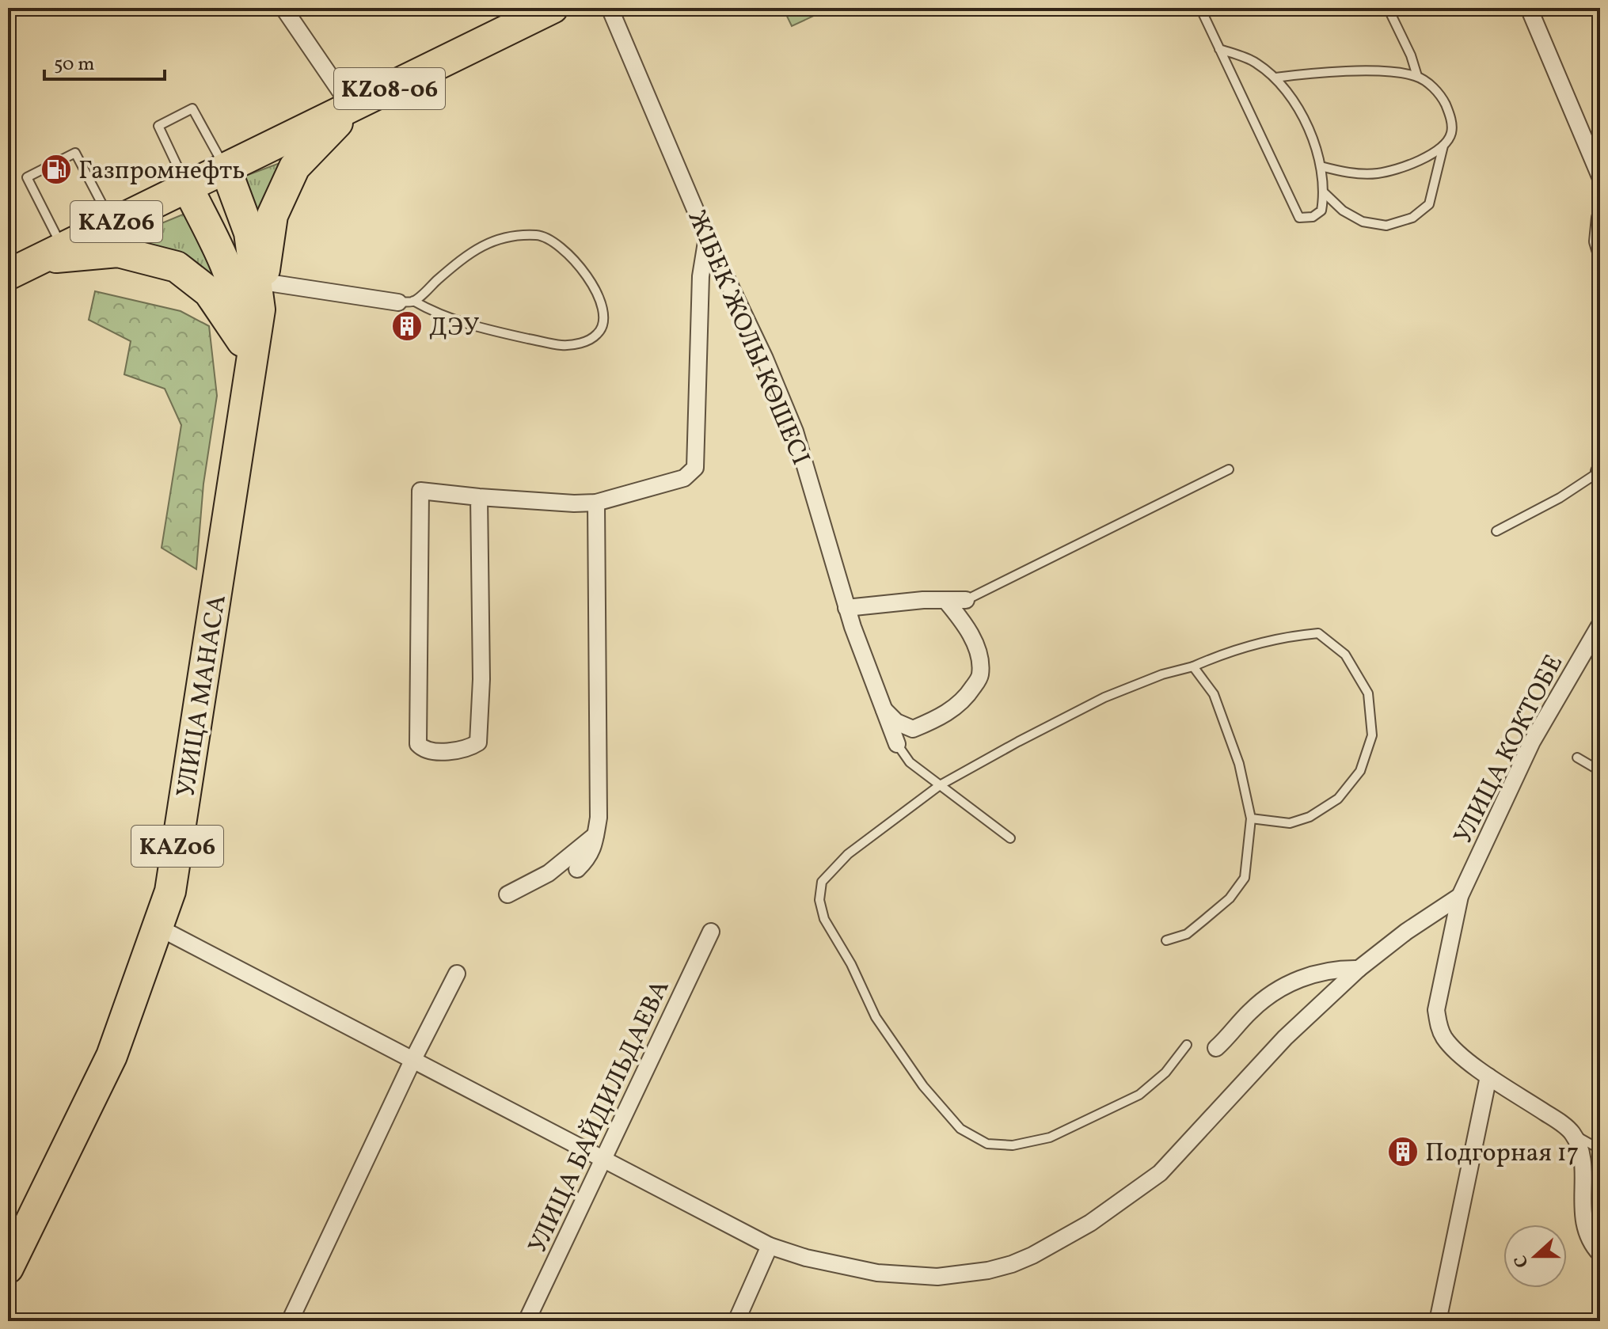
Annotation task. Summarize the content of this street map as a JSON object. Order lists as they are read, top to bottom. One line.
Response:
{"streets":{"highway":["KZ08-06","KAZ06","УЛИЦА МАНАСА"],"street":["ЖІБЕК ЖОЛЫ КӨШЕСІ","УЛИЦА КОКТОБЕ","УЛИЦА БАЙДИЛЬДАЕВА"]},"crossings":[["KZ08-06","KAZ06"],["KAZ06","УЛИЦА МАНАСА"]],"places":{"fuel station":["Газпромнефть"],"building":["ДЭУ","Подгорная 17"]},"scale_bar":"50 m","north":"left"}
